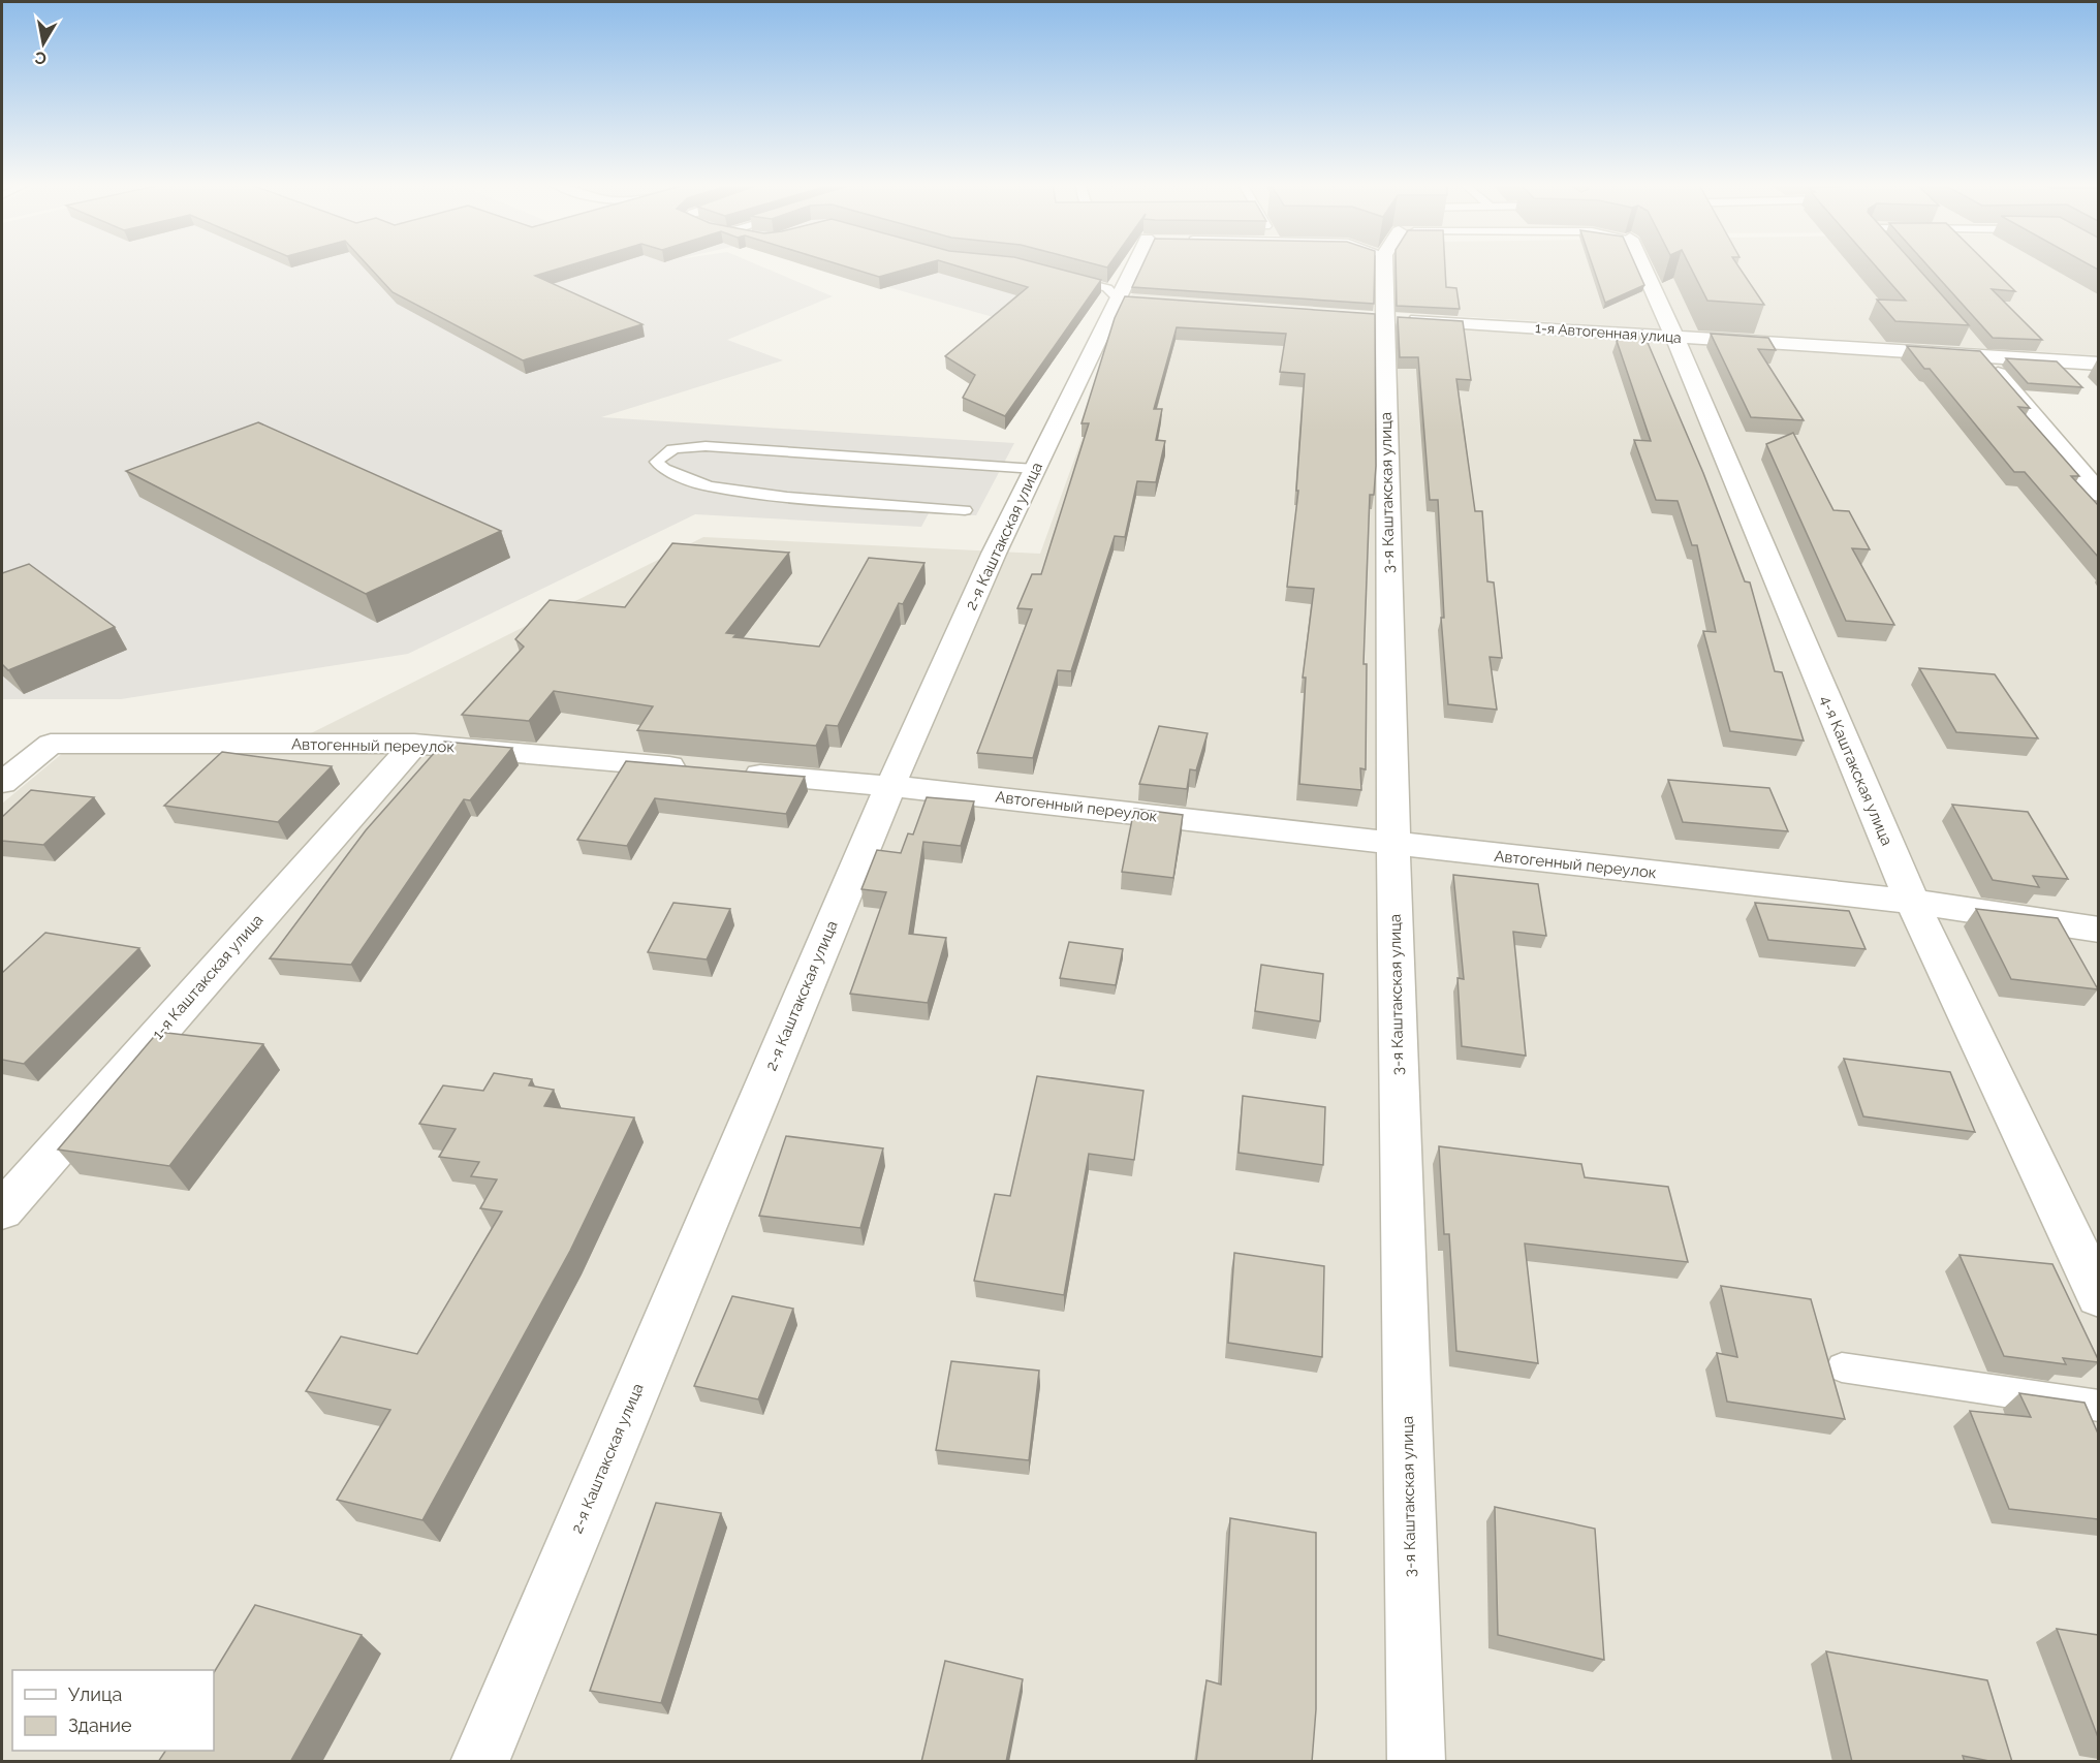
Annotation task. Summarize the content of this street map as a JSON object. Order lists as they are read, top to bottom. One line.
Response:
{"streets":{"street":["1-я Автогенная улица","3-я Каштакская улица","2-я Каштакская улица","Автогенный переулок","4-я Каштакская улица","1-я Каштакская улица"]},"crossings":[["1-я Автогенная улица","3-я Каштакская улица"],["1-я Автогенная улица","4-я Каштакская улица"],["3-я Каштакская улица","Автогенный переулок"],["2-я Каштакская улица","Автогенный переулок"],["Автогенный переулок","4-я Каштакская улица"],["Автогенный переулок","1-я Каштакская улица"]],"legend":["Улица","Здание"],"north":"bottom"}
